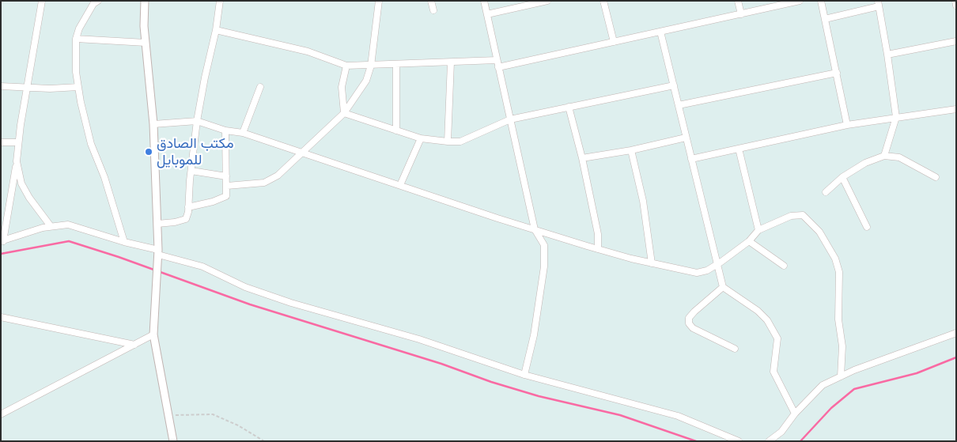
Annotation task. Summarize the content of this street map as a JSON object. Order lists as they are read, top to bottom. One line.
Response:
{"places":["مكتب الصادق للموبايل"]}
